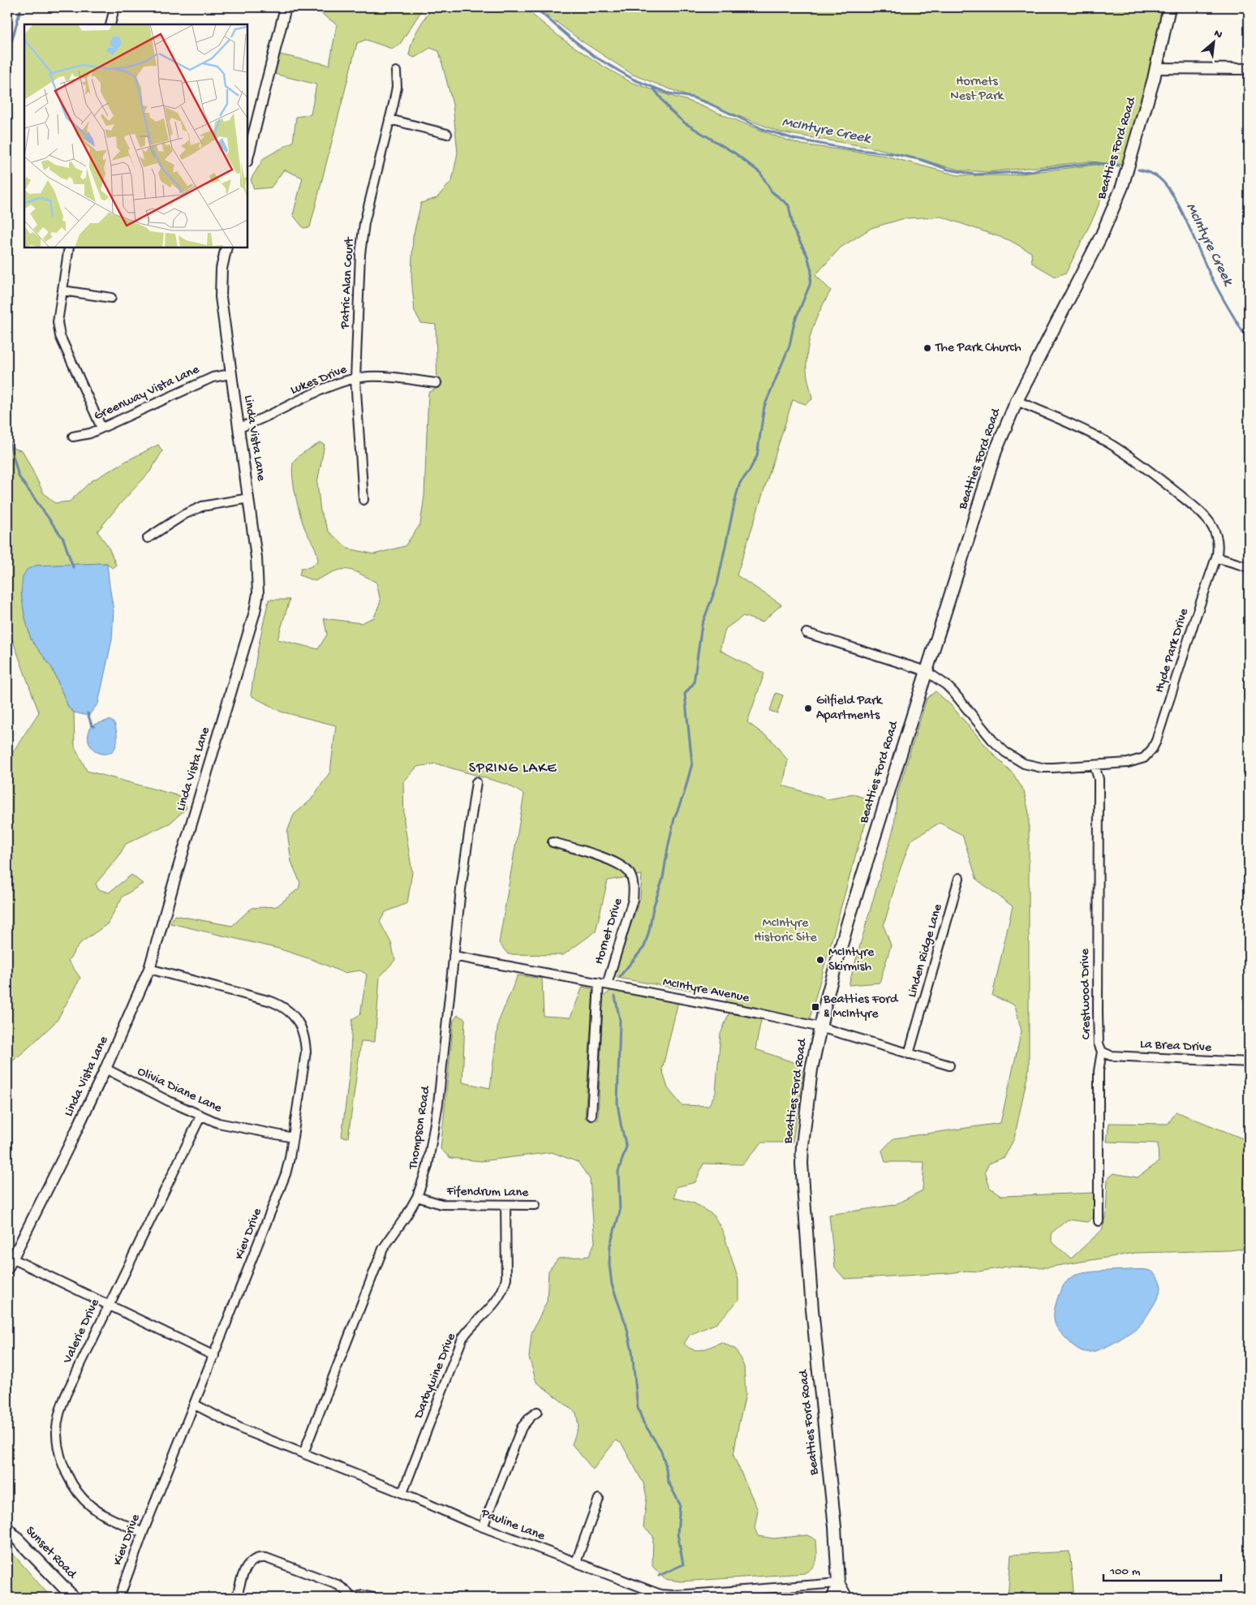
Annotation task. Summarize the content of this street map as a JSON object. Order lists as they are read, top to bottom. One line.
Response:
{"streets":{"main road":["Beatties Ford Road","Sunset Road"],"street":["Patric Alan Court","Lukes Drive","Greenway Vista Lane","Linda Vista Lane","Hyde Park Drive","Hornet Drive","Linden Ridge Lane","McIntyre Avenue","Crestwood Drive","La Brea Drive","Olivia Diane Lane","Thompson Road","Fifendrum Lane","Kiev Drive","Valerie Drive","Darbywine Drive","Pauline Lane"]},"crossings":[["Beatties Ford Road","Hyde Park Drive"],["Beatties Ford Road","McIntyre Avenue"],["Beatties Ford Road","Pauline Lane"],["Patric Alan Court","Lukes Drive"],["Lukes Drive","Linda Vista Lane"],["Greenway Vista Lane","Linda Vista Lane"],["Linda Vista Lane","Olivia Diane Lane"],["Linda Vista Lane","Kiev Drive"],["Hyde Park Drive","Crestwood Drive"],["Hornet Drive","McIntyre Avenue"],["Linden Ridge Lane","McIntyre Avenue"],["McIntyre Avenue","Thompson Road"],["Crestwood Drive","La Brea Drive"],["Olivia Diane Lane","Kiev Drive"],["Olivia Diane Lane","Valerie Drive"],["Thompson Road","Fifendrum Lane"],["Thompson Road","Pauline Lane"],["Fifendrum Lane","Darbywine Drive"],["Kiev Drive","Valerie Drive"],["Kiev Drive","Pauline Lane"],["Darbywine Drive","Pauline Lane"]],"districts":["SPRING LAKE"],"water":["McIntyre Creek"],"parks":["Hornets Nest Park","McIntyre Historic Site"],"places":{"other":["The Park Church","Gilfield Park Apartments","McIntyre Skirmish"],"transit":["Beatties Ford & McIntyre"]},"scale_bar":"100 m","north":"top right"}
